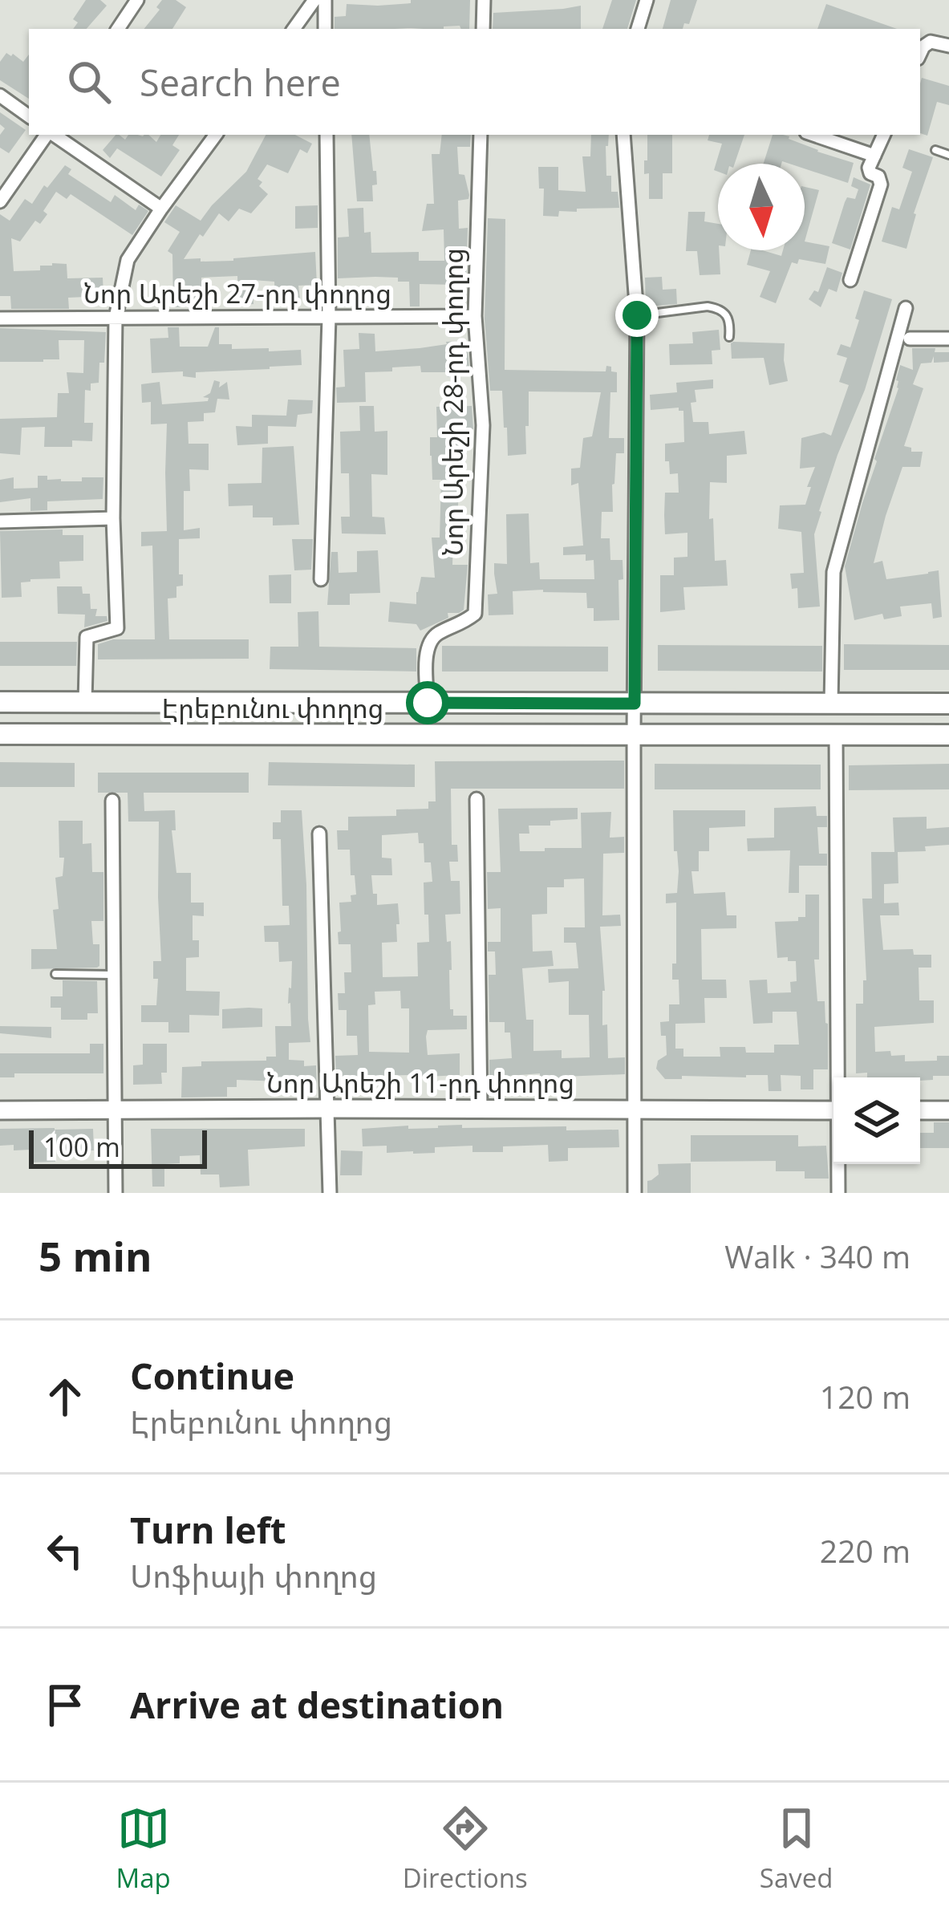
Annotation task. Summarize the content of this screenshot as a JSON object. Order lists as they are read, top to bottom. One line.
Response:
{"streets":{"main road":["Էրեբունու փողոց"],"street":["Նոր Արեշի 27-րդ փողոց","Նոր Արեշի 28-րդ փողոց","Նոր Արեշի 11-րդ փողոց"]},"crossings":[["Նոր Արեշի 27-րդ փողոց","Նոր Արեշի 28-րդ փողոց"],["Նոր Արեշի 28-րդ փողոց","Էրեբունու փողոց"]],"scale_bar":"100 m","north":"bottom","page":{"search":"Search here","scale":"100 m","heading":["5 min","Walk · 340 m"],"list":[["Continue","Էրեբունու փողոց","120 m"],["Turn left","Սոֆիայի փողոց","220 m"],"Arrive at destination"],"nav":["Map","Directions","Saved"]}}
